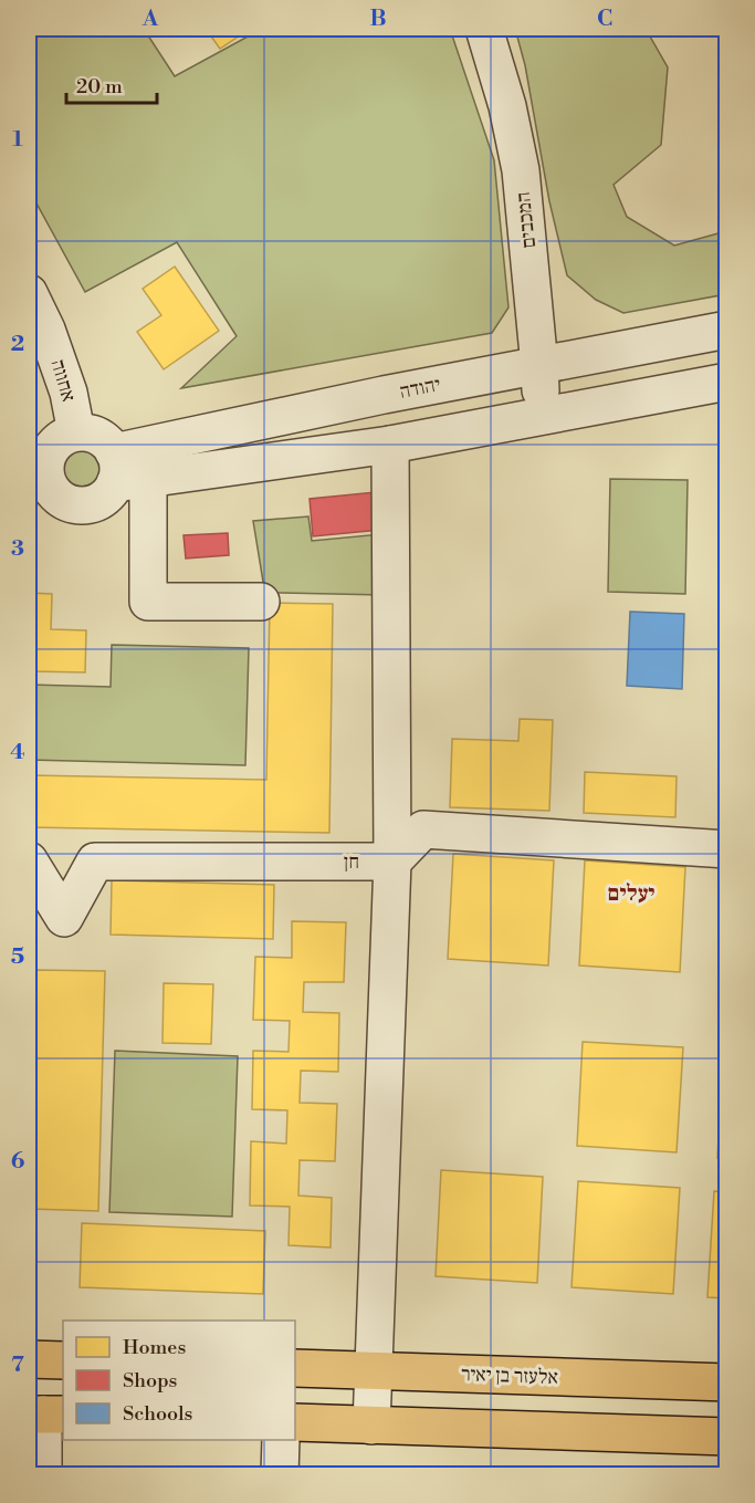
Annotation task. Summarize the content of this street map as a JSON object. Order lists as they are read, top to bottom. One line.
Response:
{"streets":{"main road":["אלעזר בן יאיר"],"street":["המכבים","אחווה","יהודה","חן"]},"crossings":[["המכבים","יהודה"],["אחווה","יהודה"]],"districts":["יעלים"],"legend":["Homes","Shops","Schools"],"scale_bar":"20 m","grid":{"columns":["A","B","C"],"rows":["1","2","3","4","5","6","7"]}}
